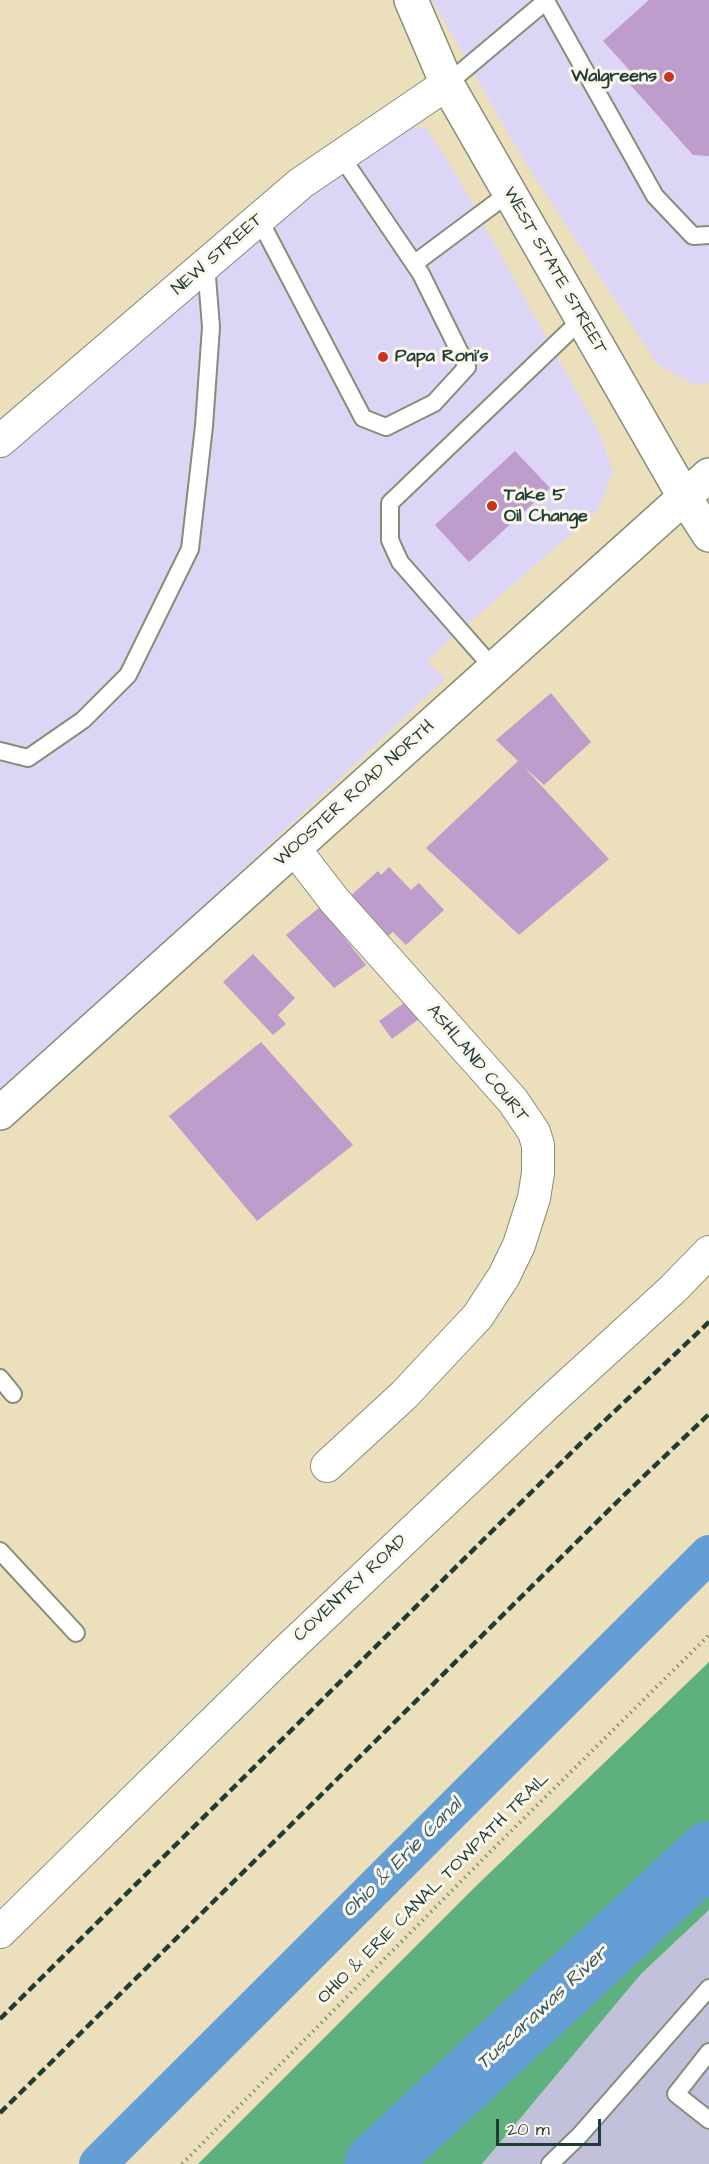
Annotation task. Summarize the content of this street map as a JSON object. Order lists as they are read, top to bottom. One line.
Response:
{"streets":{"main road":["WEST STATE STREET","WOOSTER ROAD NORTH"],"street":["NEW STREET","ASHLAND COURT","COVENTRY ROAD"],"path":["OHIO & ERIE CANAL TOWPATH TRAIL"]},"crossings":[["NEW STREET","WEST STATE STREET"],["WEST STATE STREET","WOOSTER ROAD NORTH"],["WOOSTER ROAD NORTH","ASHLAND COURT"]],"water":["Ohio & Erie Canal","Tuscarawas River"],"places":["Walgreens","Papa Roni's","Take 5 Oil Change"],"scale_bar":"20 m"}
